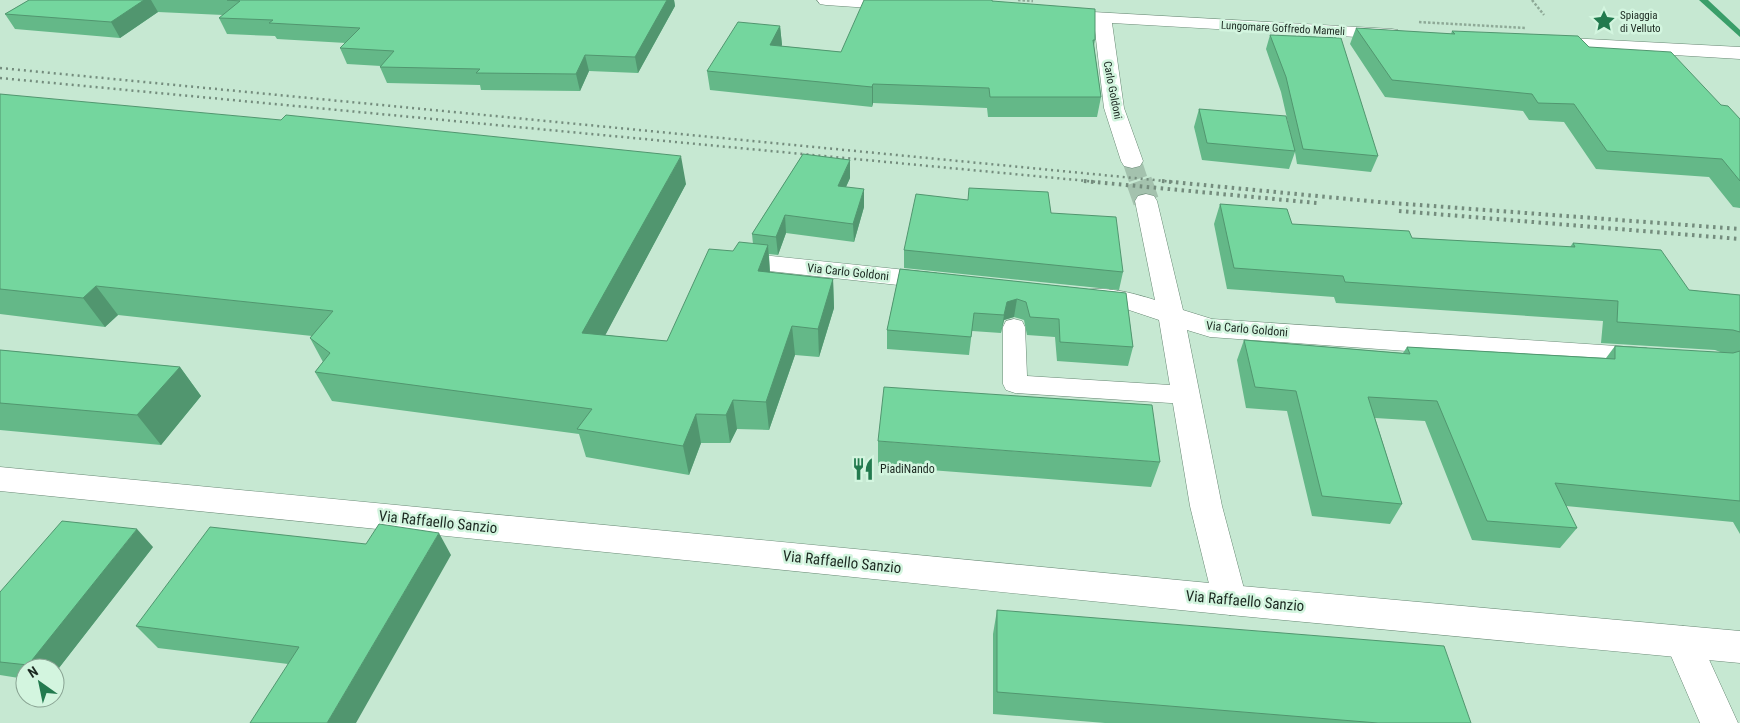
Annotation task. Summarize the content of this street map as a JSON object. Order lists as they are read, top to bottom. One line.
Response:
{"streets":{"street":["Lungomare Goffredo Mameli","Carlo Goldoni","Via Carlo Goldoni","Via Raffaello Sanzio"]},"crossings":[["Lungomare Goffredo Mameli","Carlo Goldoni"]],"places":{"place":["Spiaggia di Velluto"],"restaurant":["PiadiNando"]},"north":"top left"}
